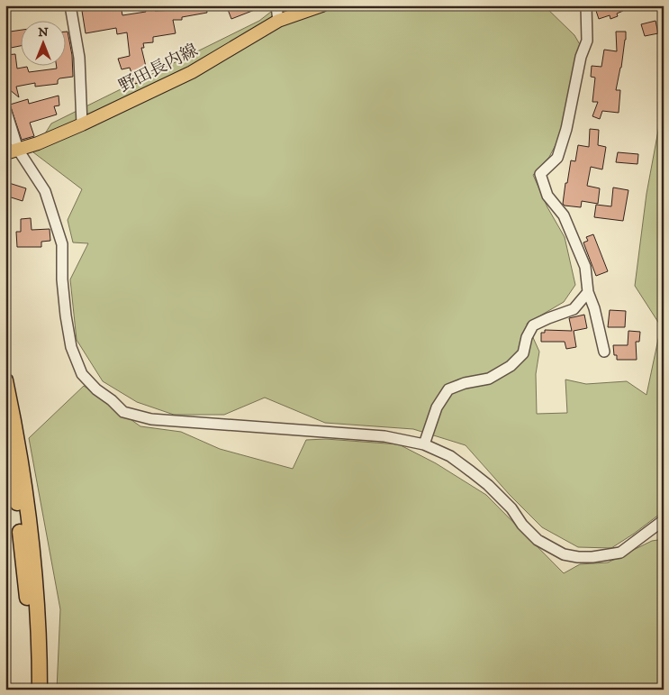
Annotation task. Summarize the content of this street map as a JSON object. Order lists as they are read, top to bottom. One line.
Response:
{"streets":{"main road":["野田長内線"]},"north":"top"}
